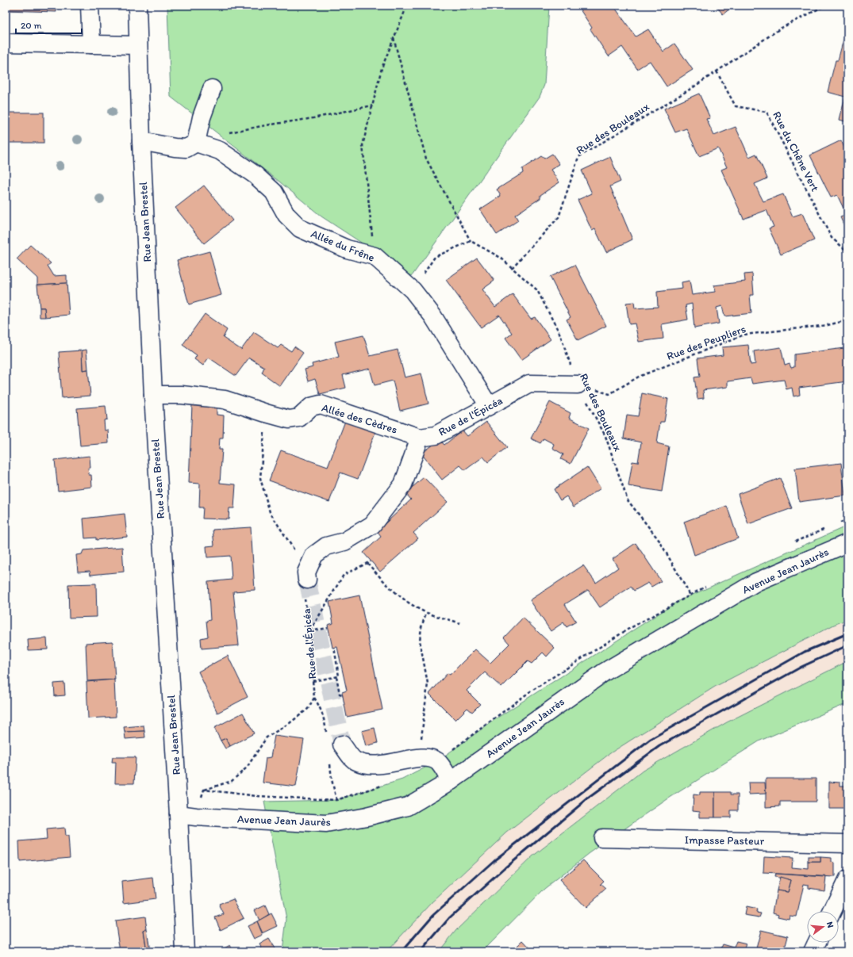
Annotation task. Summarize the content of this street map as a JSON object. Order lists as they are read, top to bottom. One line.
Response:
{"streets":{"street":["Rue Jean Brestel","Allée du Frêne","Rue de l'Épicéa","Allée des Cèdres","Avenue Jean Jaurès","Impasse Pasteur"],"path":["Rue des Bouleaux","Rue du Chêne Vert","Rue des Peupliers"]},"crossings":[["Rue des Bouleaux","Rue du Chêne Vert"],["Rue des Bouleaux","Rue des Peupliers"],["Rue des Bouleaux","Rue de l'Épicéa"],["Rue des Bouleaux","Avenue Jean Jaurès"],["Rue Jean Brestel","Allée des Cèdres"],["Rue Jean Brestel","Avenue Jean Jaurès"],["Allée du Frêne","Rue de l'Épicéa"],["Rue des Peupliers","Rue de l'Épicéa"],["Rue de l'Épicéa","Allée des Cèdres"]],"scale_bar":"20 m","north":"right"}
